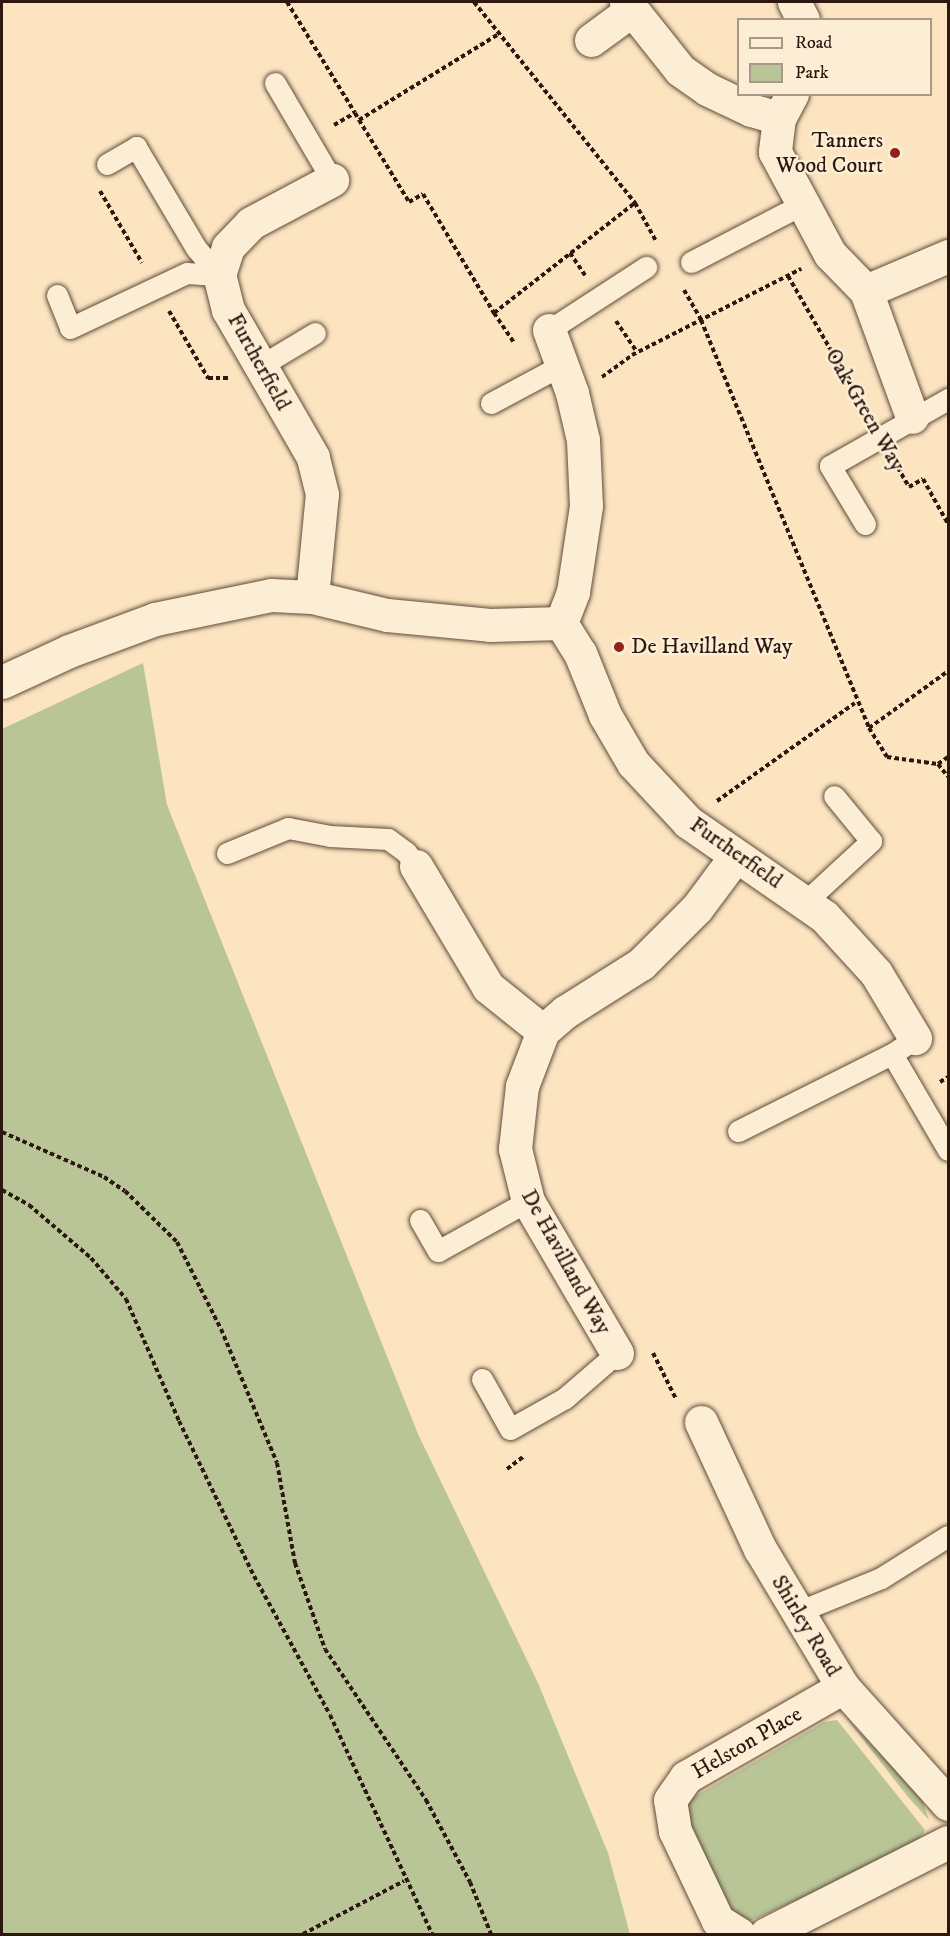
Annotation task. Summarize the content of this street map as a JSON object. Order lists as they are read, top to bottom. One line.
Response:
{"streets":{"street":["Furtherfield","Oak Green Way","De Havilland Way","Shirley Road","Helston Place"]},"crossings":[["Furtherfield","De Havilland Way"],["Shirley Road","Helston Place"]],"places":["Tanners Wood Court","De Havilland Way"],"legend":["Road","Park"]}
